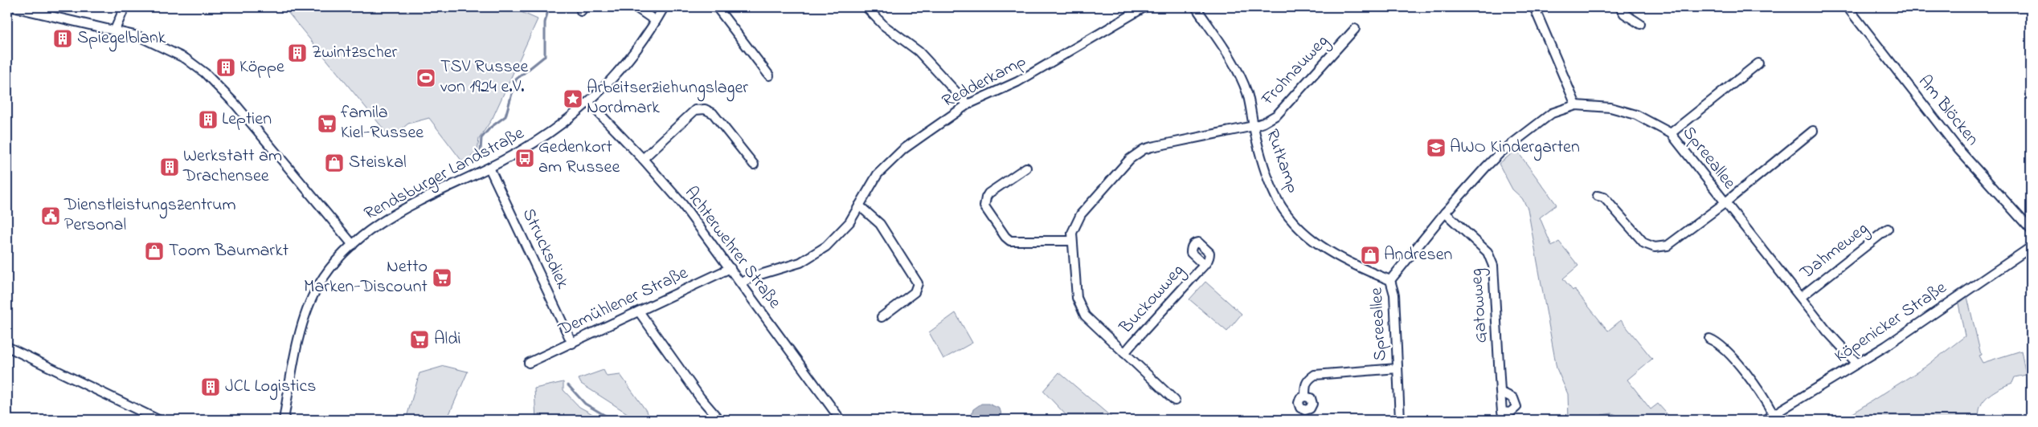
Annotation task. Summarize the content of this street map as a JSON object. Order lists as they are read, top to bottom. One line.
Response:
{"streets":{"street":["Frohnauweg","Redderkamp","Am Blöcken","Spreeallee","Rutkamp","Rendsburger Landstraße","Achterwehrer Straße","Strucksdiek","Dahmeweg","Buckowweg","Demühlener Straße","Gatowweg","Köpenicker Straße"]},"crossings":[["Frohnauweg","Rutkamp"],["Redderkamp","Achterwehrer Straße"],["Spreeallee","Rutkamp"],["Spreeallee","Dahmeweg"],["Spreeallee","Gatowweg"],["Spreeallee","Köpenicker Straße"],["Rendsburger Landstraße","Achterwehrer Straße"],["Rendsburger Landstraße","Strucksdiek"],["Achterwehrer Straße","Demühlener Straße"],["Strucksdiek","Demühlener Straße"]],"places":{"building":["Spiegelblank","Zwintzscher","Köppe","Leptien","Werkstatt am Drachensee","JCL Logistics"],"sports":["TSV Russee von 1924 e.V."],"place":["Arbeitserziehungslager Nordmark"],"supermarket":["famila Kiel-Russee","Netto Marken-Discount","Aldi"],"school or university":["AWO Kindergarten"],"bus stop":["Gedenkort am Russee"],"shop":["Steiskal","Toom Baumarkt","Andresen"],"public building":["Dienstleistungszentrum Personal"]}}
